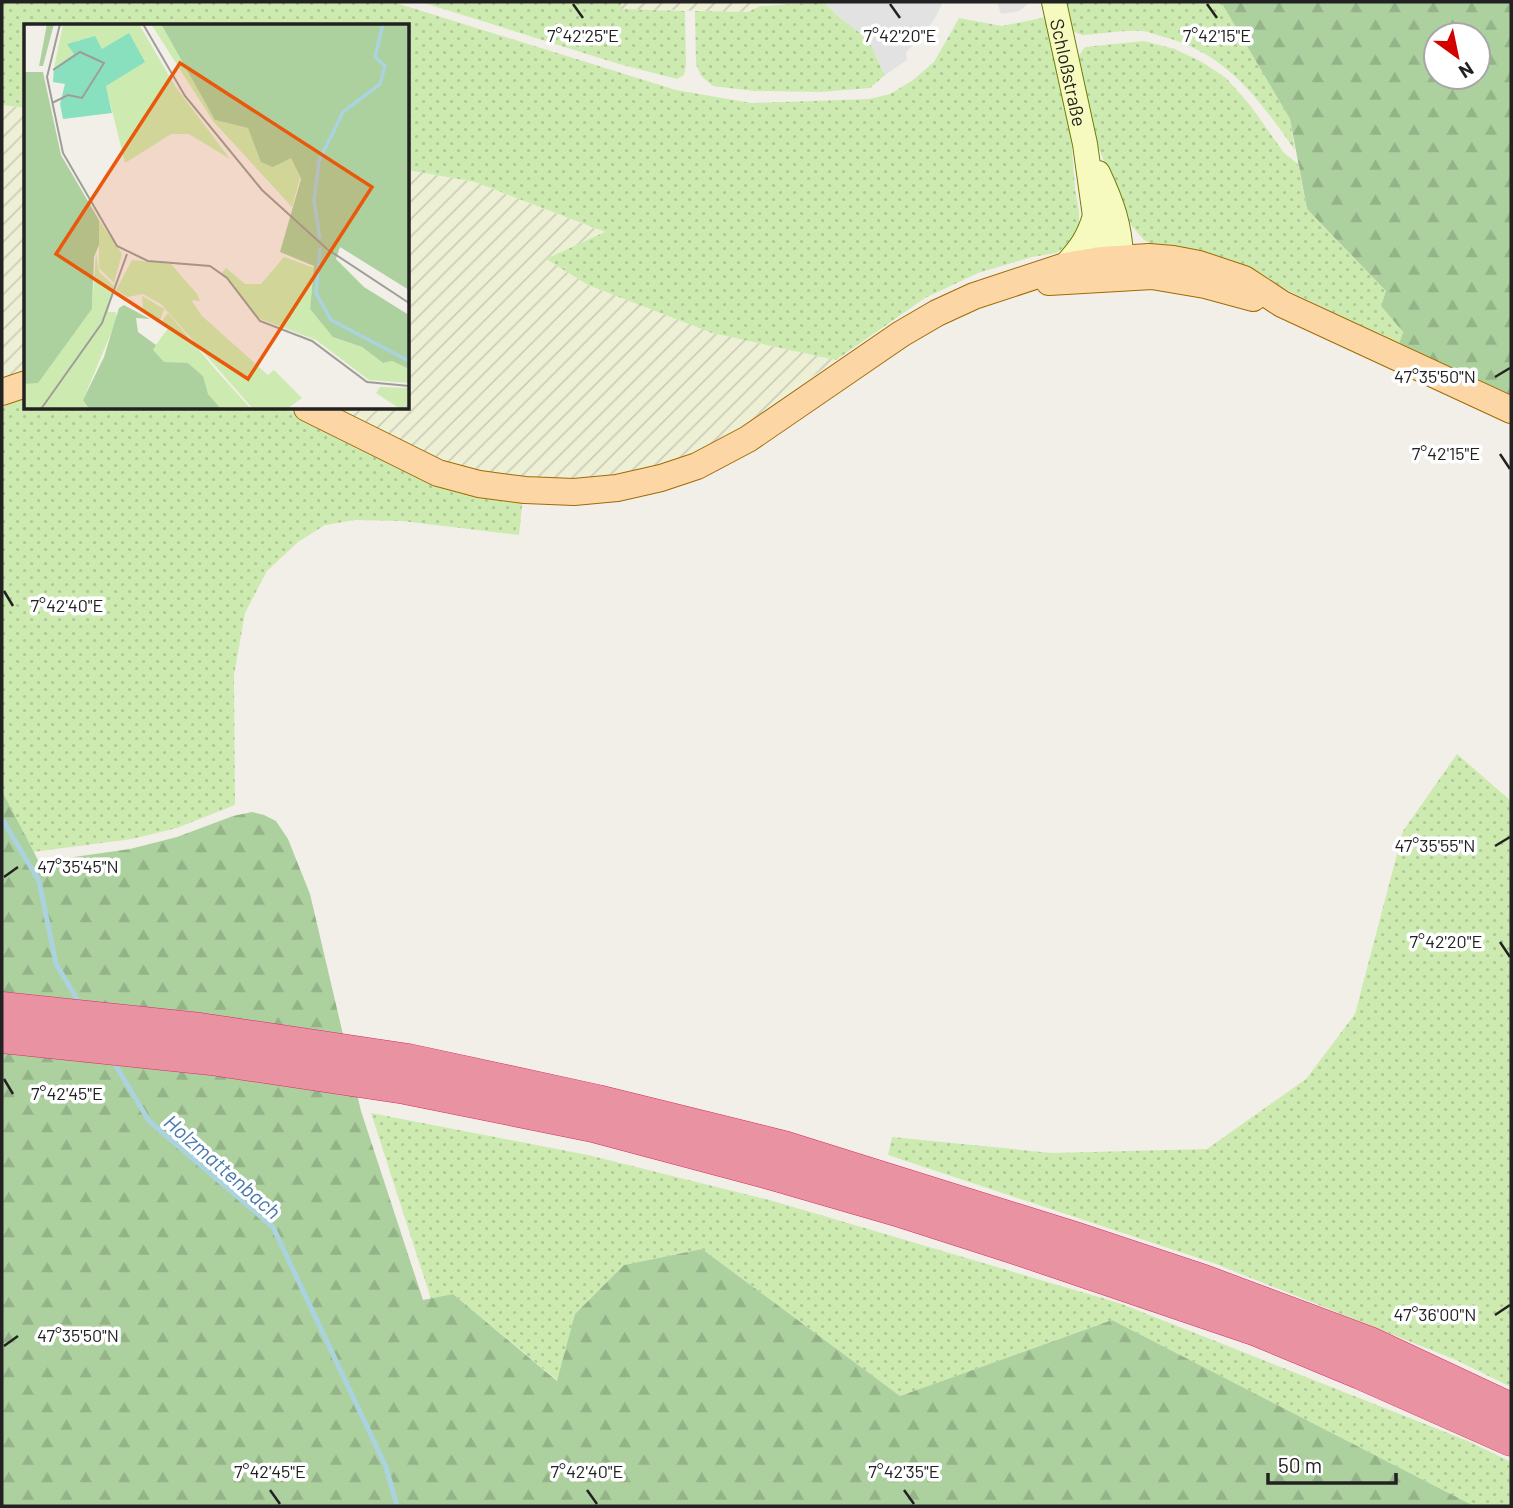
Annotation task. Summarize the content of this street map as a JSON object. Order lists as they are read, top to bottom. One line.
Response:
{"streets":{"street":["Schloßstraße"]},"water":["Holzmattenbach"],"scale_bar":"50 m","north":"bottom right","coordinates":["7°42'25\"E","7°42'20\"E","7°42'15\"E","47°35'50\"N","7°42'40\"E","47°35'55\"N","47°35'45\"N","7°42'45\"E","47°36'00\"N","7°42'35\"E"]}
